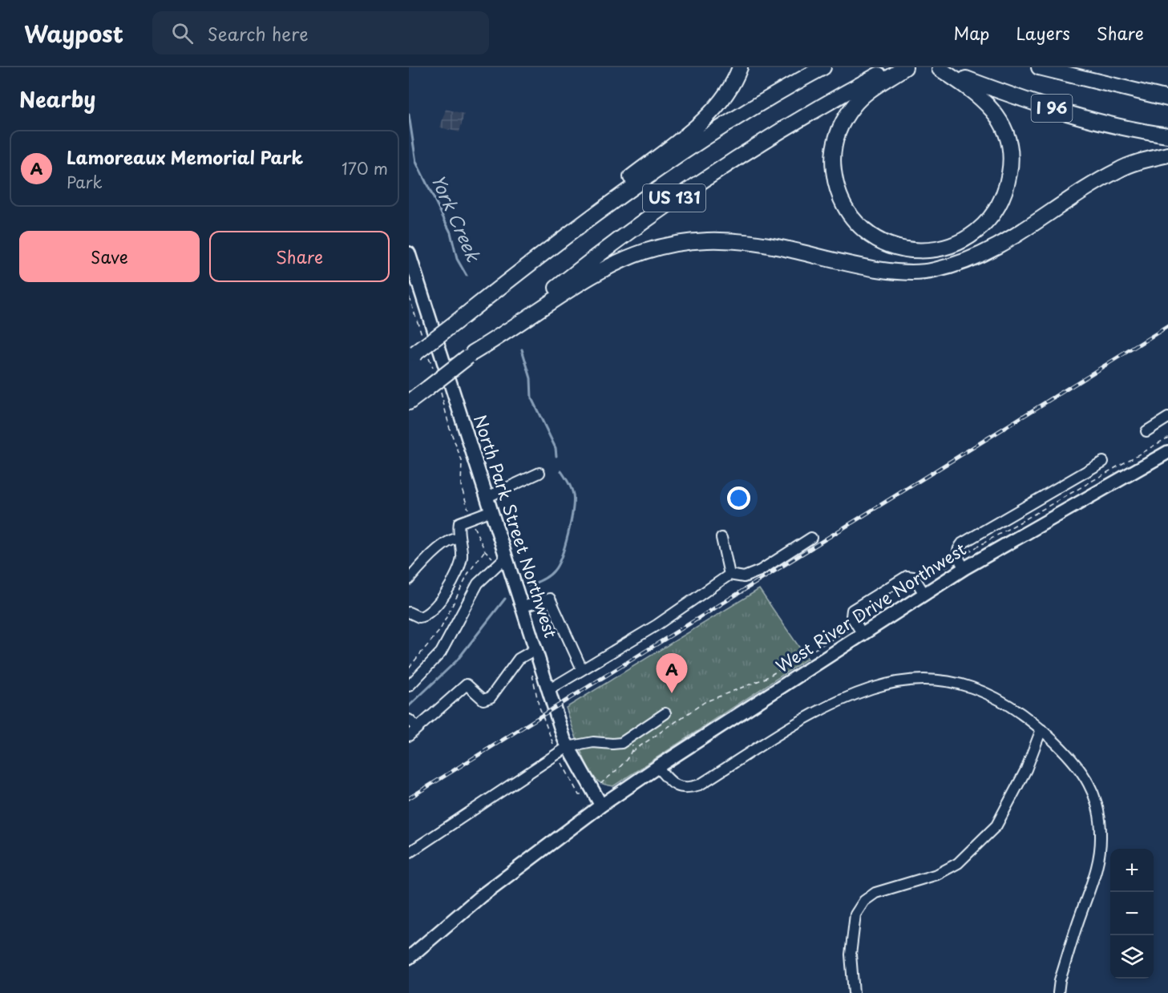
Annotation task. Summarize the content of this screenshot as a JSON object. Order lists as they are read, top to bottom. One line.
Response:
{"streets":{"highway":["I 96","US 131"],"main road":["North Park Street Northwest","West River Drive Northwest"]},"crossings":[["North Park Street Northwest","West River Drive Northwest"]],"water":["York Creek"],"page":{"header":"Waypost","search":"Search here","nav":["Map","Layers","Share"],"heading":"Nearby","list":[{"mark":"A","name":"Lamoreaux Memorial Park","note":"Park","value":"170 m"}],"buttons":["Save","Share"],"pins":"A","map_buttons":["+","−"]}}
